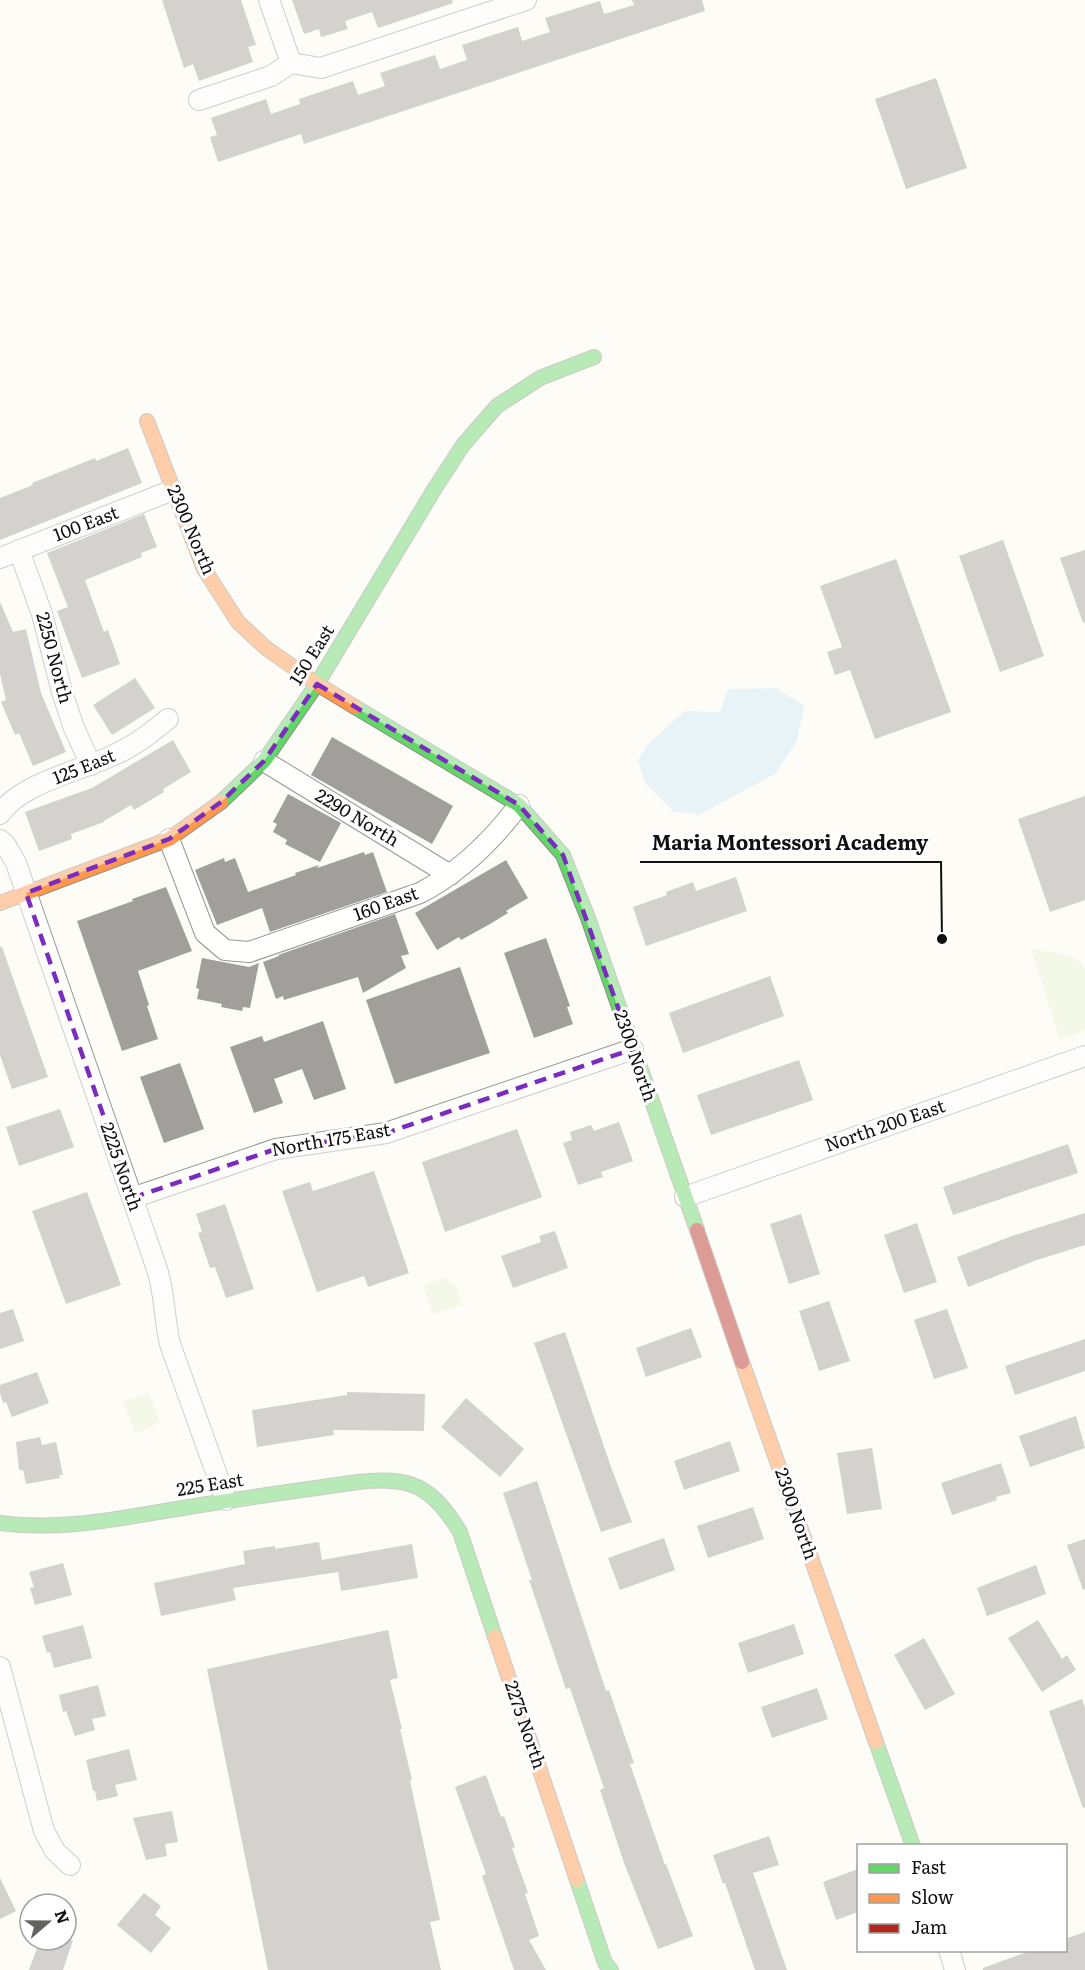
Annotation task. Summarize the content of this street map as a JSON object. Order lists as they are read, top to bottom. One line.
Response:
{"streets":{"street":["100 East","2300 North","150 East","2250 North","125 East","2290 North","160 East","North 200 East","North 175 East","2225 North","225 East","2275 North"]},"crossings":[["100 East","2300 North"],["100 East","2250 North"],["2300 North","150 East"],["2300 North","160 East"],["2300 North","North 200 East"],["2300 North","North 175 East"],["150 East","2290 North"],["150 East","160 East"],["150 East","2225 North"],["2250 North","125 East"],["2290 North","160 East"],["North 175 East","2225 North"],["2225 North","225 East"],["225 East","2275 North"]],"places":["Maria Montessori Academy"],"legend":["Fast","Slow","Jam"],"north":"right"}
